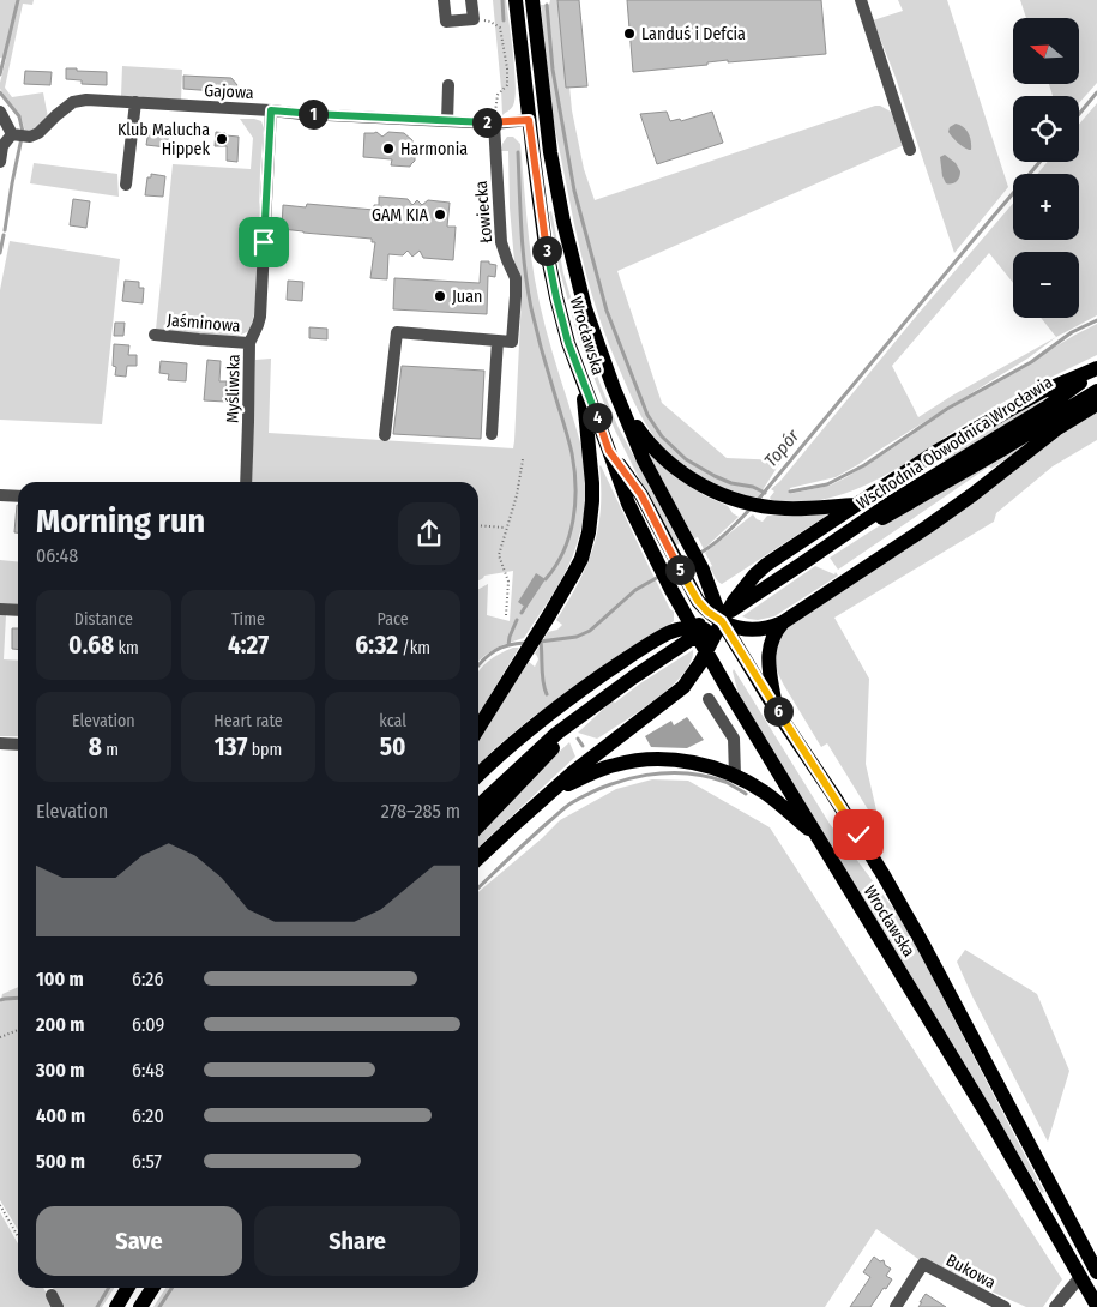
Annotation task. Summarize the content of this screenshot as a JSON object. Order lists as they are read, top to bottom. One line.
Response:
{"streets":{"main road":["Wrocławska","Wschodnia Obwodnica Wrocławia"],"street":["Gajowa","Łowiecka","Jaśminowa","Myśliwska","Bukowa"]},"crossings":[["Gajowa","Łowiecka"],["Gajowa","Wrocławska"],["Gajowa","Myśliwska"],["Jaśminowa","Myśliwska"]],"water":["Topór"],"places":["Landuś i Defcia","Klub Malucha Hippek","Harmonia","GAM KIA","Juan"],"north":"left","page":{"map_buttons":["+","−"],"pins":["1","2","3","4","5","6"],"heading":["Morning run","06:48"],"stats":[["Distance","0.68 km"],["Time","4:27"],["Pace","6:32 /km"],["Elevation","8 m"],["Heart rate","137 bpm"],["kcal","50"]],"chart":["Elevation","278–285 m"],"list":[{"name":"100 m","note":"6:26"},{"name":"200 m","note":"6:09"},{"name":"300 m","note":"6:48"},{"name":"400 m","note":"6:20"},{"name":"500 m","note":"6:57"}],"buttons":["Save","Share"]}}
